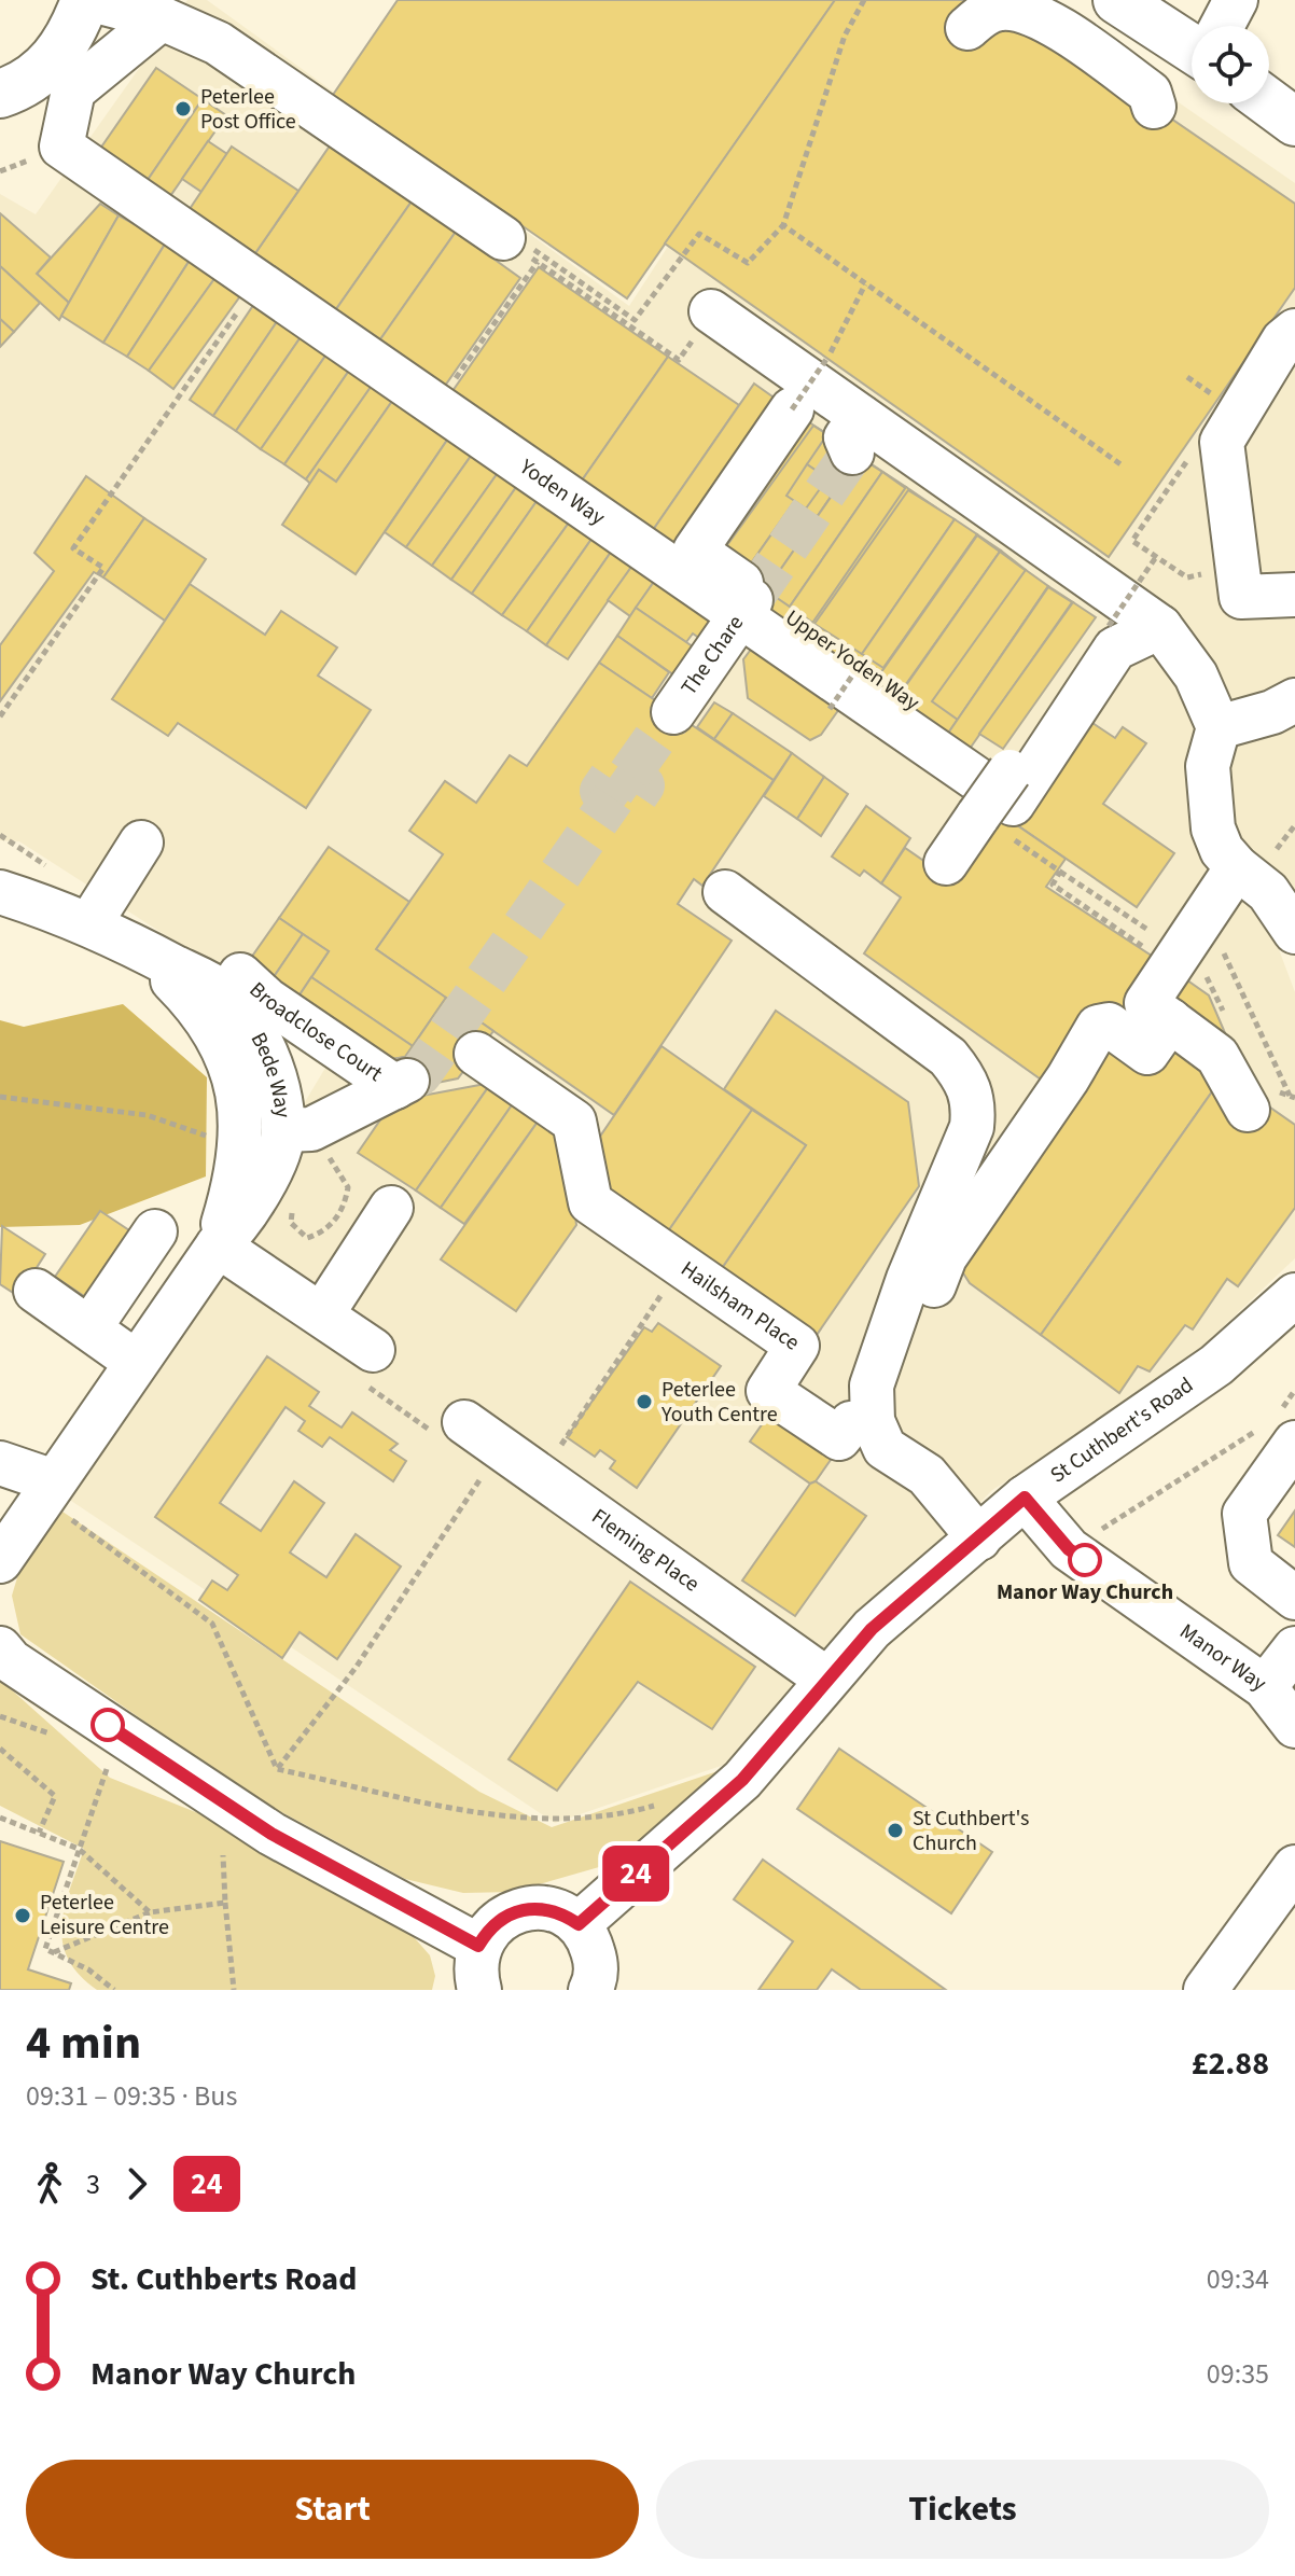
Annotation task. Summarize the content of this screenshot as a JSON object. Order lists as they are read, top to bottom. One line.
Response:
{"streets":{"street":["Yoden Way","The Chare","Upper Yoden Way","Broadclose Court","Bede Way","Hailsham Place","St Cuthbert's Road","Fleming Place","Manor Way"]},"crossings":[["Yoden Way","The Chare"],["Broadclose Court","Bede Way"],["St Cuthbert's Road","Fleming Place"],["St Cuthbert's Road","Manor Way"]],"places":["Peterlee Post Office","Peterlee Youth Centre","Manor Way Church","St Cuthbert's Church","Peterlee Leisure Centre"],"lines":["bus line 24"],"page":{"on_map":"24","heading":["4 min","09:31 – 09:35 · Bus","£2.88"],"legs":["3","24"],"list":[{"name":"St. Cuthberts Road","value":"09:34"},{"name":"Manor Way Church","value":"09:35"}],"buttons":["Start","Tickets"]}}
